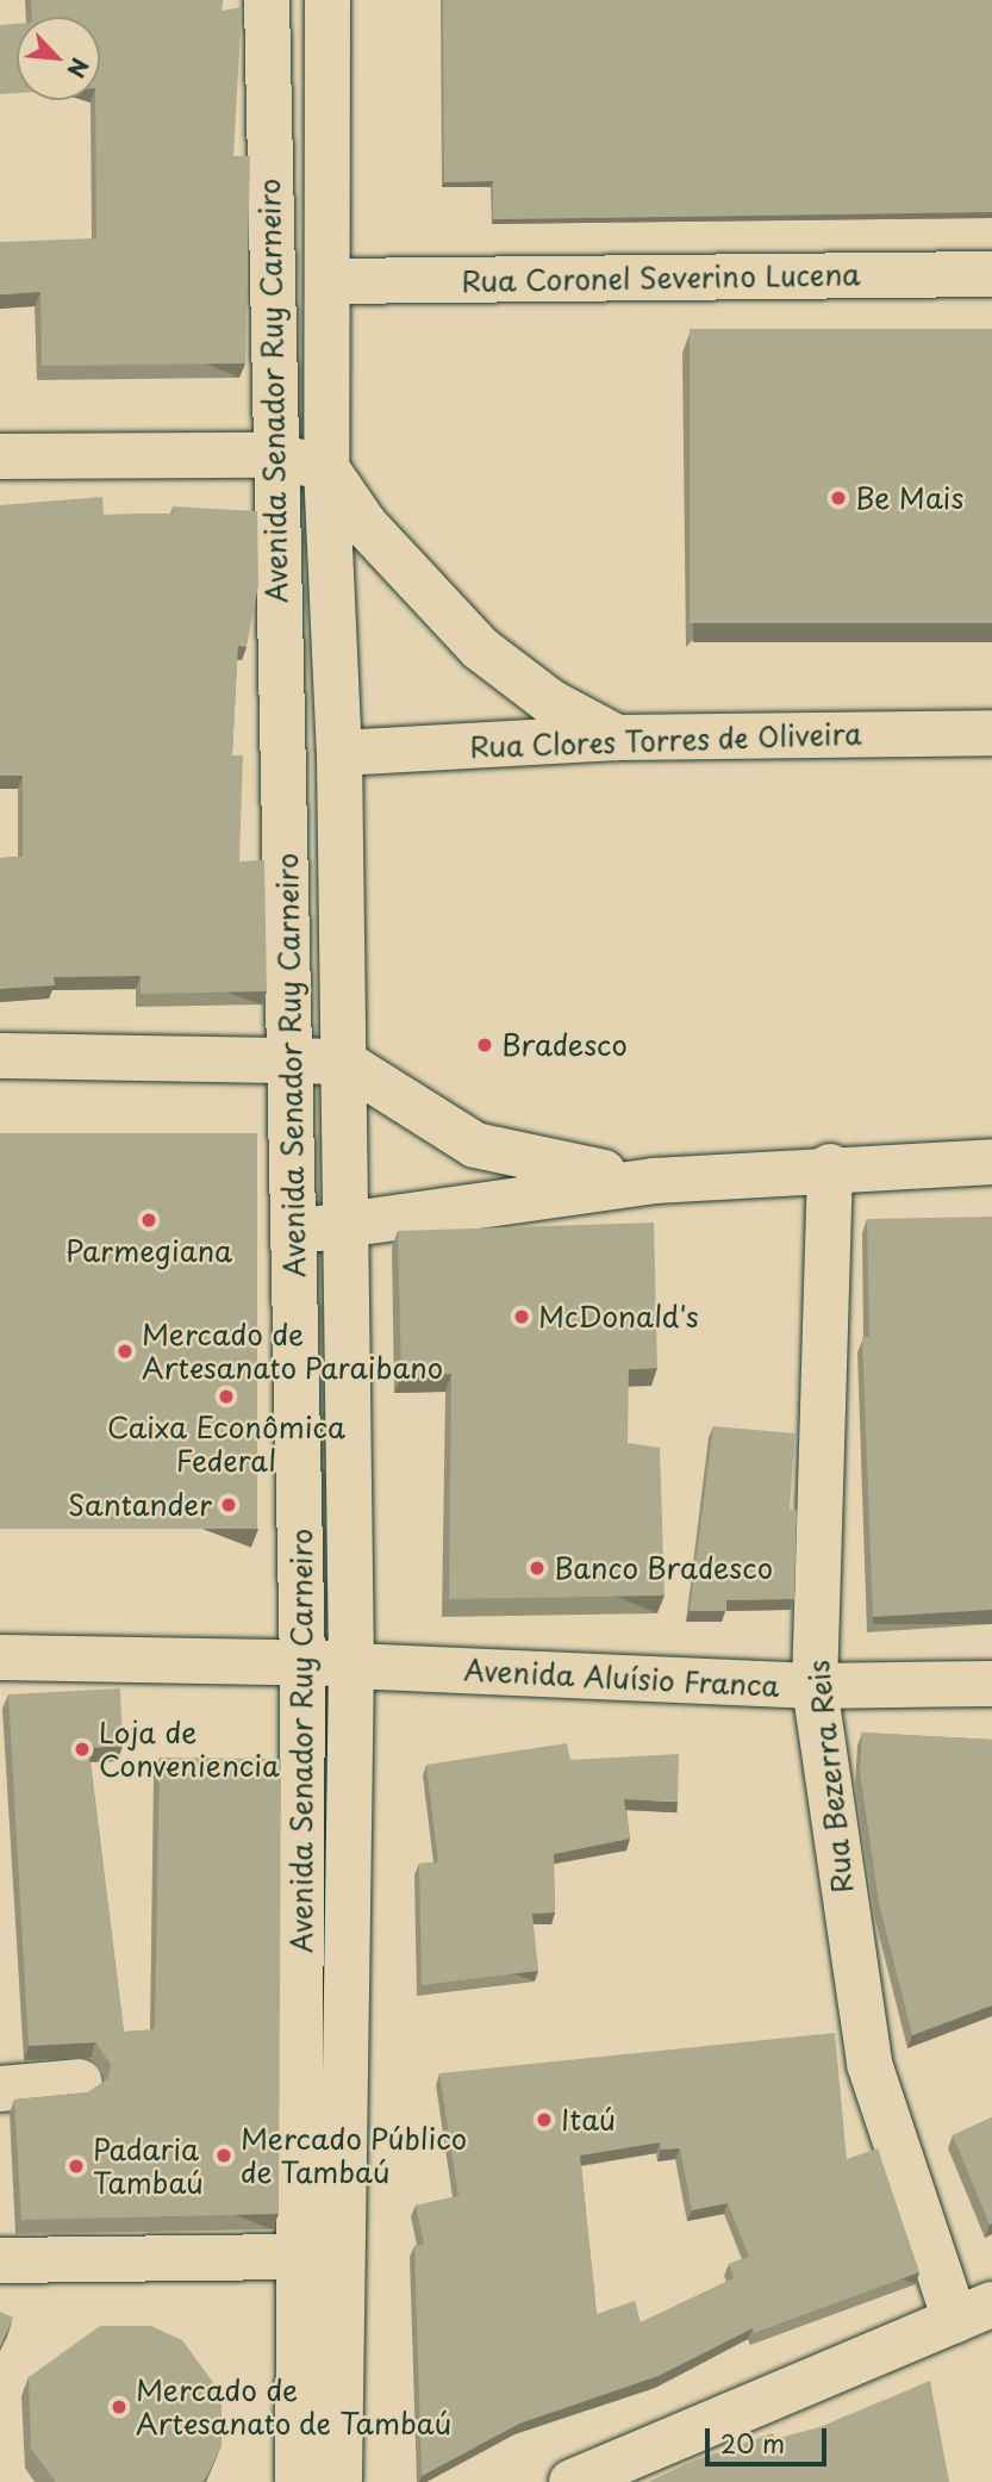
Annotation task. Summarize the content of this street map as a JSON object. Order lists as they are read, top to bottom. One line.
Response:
{"streets":{"main road":["Rua Coronel Severino Lucena","Avenida Senador Ruy Carneiro","Rua Clores Torres de Oliveira","Avenida Aluísio Franca","Rua Bezerra Reis"]},"crossings":[["Rua Coronel Severino Lucena","Avenida Senador Ruy Carneiro"],["Avenida Senador Ruy Carneiro","Rua Clores Torres de Oliveira"],["Avenida Senador Ruy Carneiro","Avenida Aluísio Franca"],["Avenida Aluísio Franca","Rua Bezerra Reis"]],"places":["Be Mais","Bradesco","Parmegiana","McDonald's","Mercado de Artesanato Paraibano","Caixa Econômica Federal","Santander","Banco Bradesco","Loja de Conveniencia","Itaú","Mercado Público de Tambaú","Padaria Tambaú","Mercado de Artesanato de Tambaú"],"scale_bar":"20 m","north":"bottom right"}
